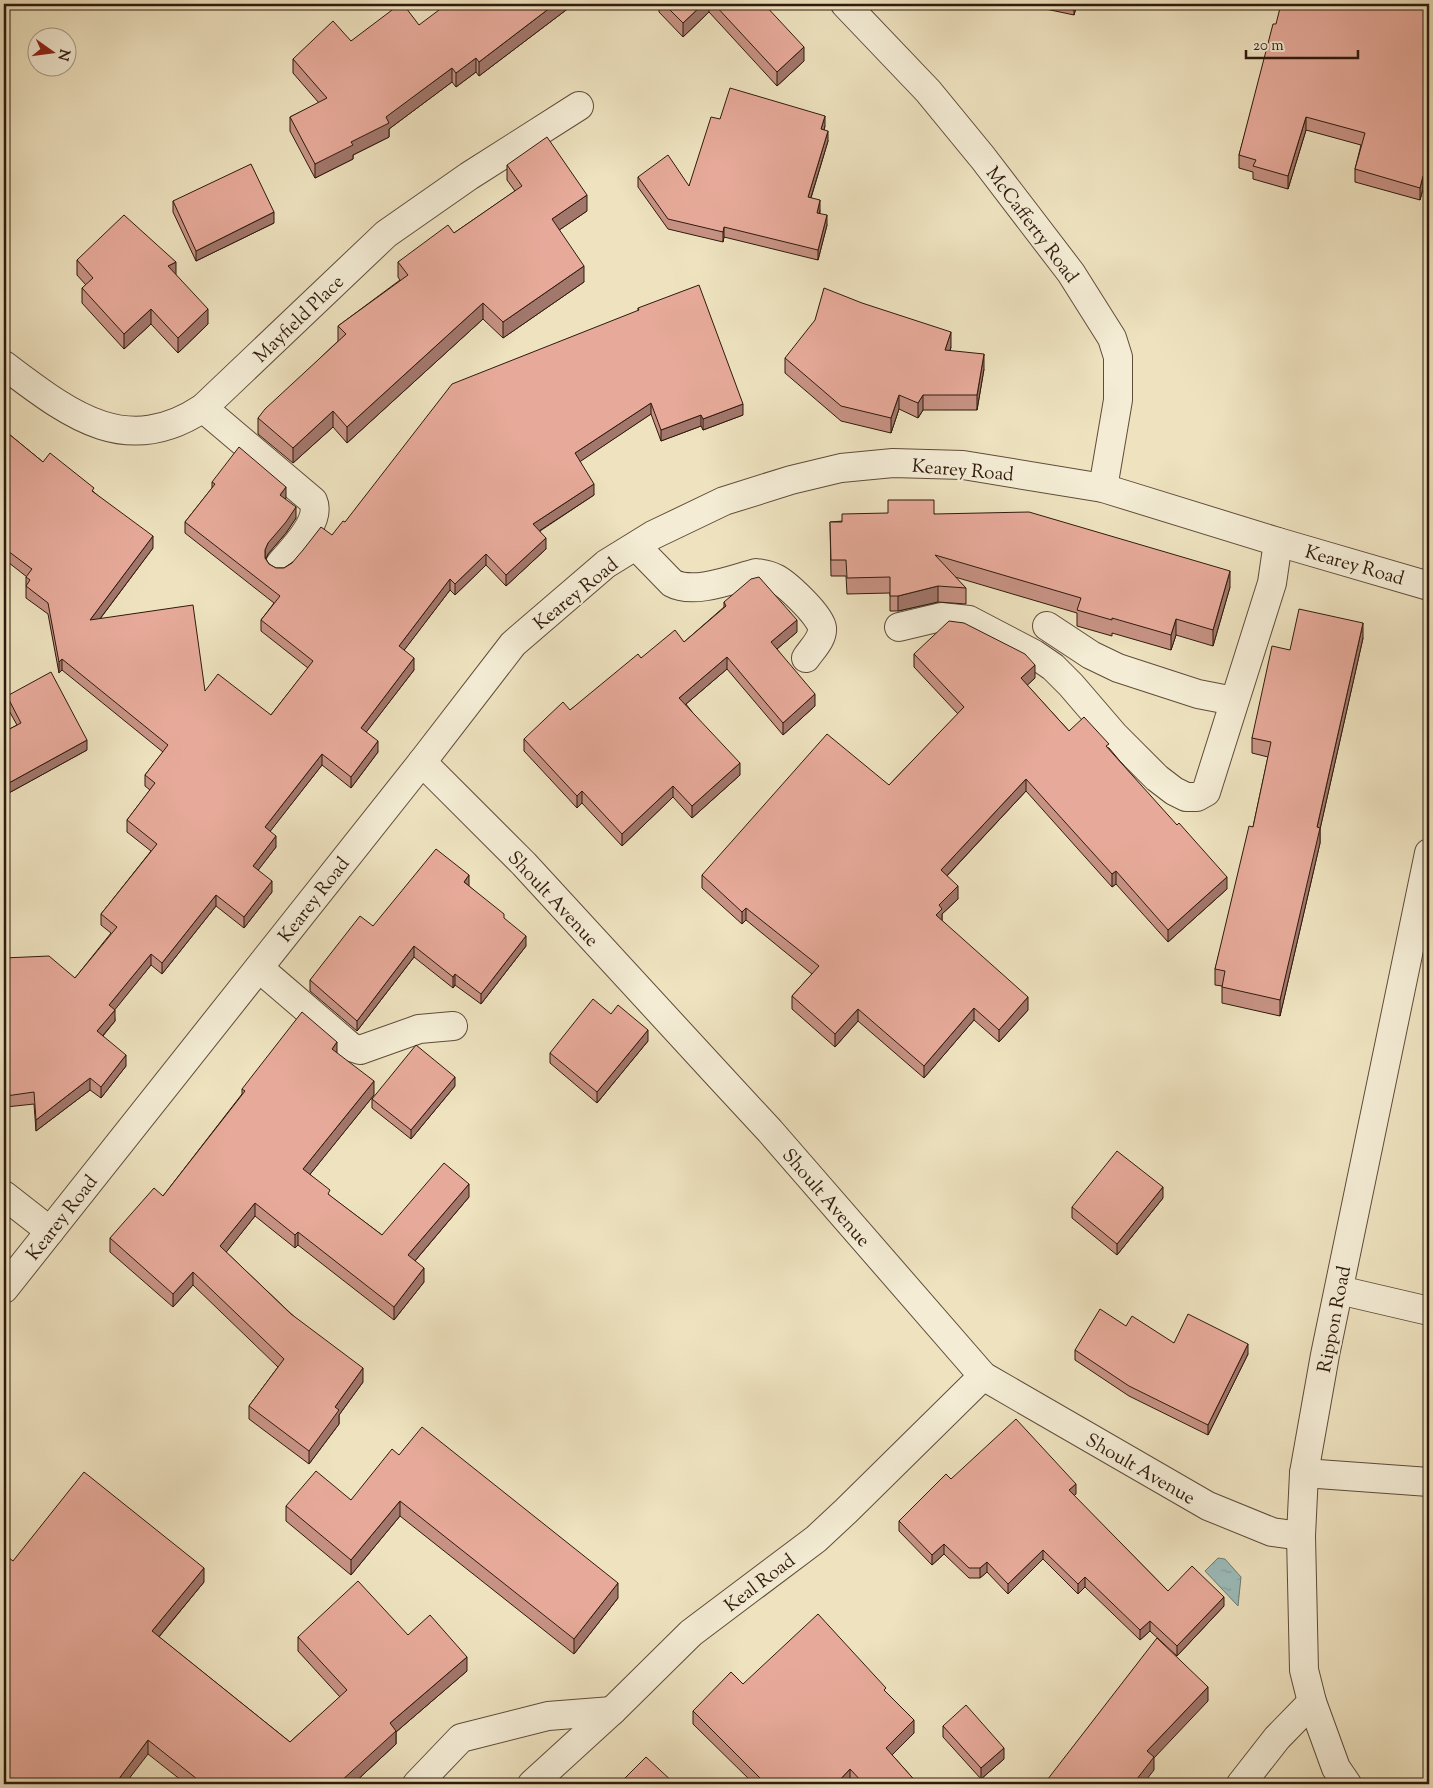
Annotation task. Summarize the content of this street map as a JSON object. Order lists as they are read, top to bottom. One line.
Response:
{"streets":{"street":["McCafferty Road","Mayfield Place","Kearey Road","Shoult Avenue","Rippon Road","Keal Road"]},"crossings":[["McCafferty Road","Kearey Road"],["Kearey Road","Shoult Avenue"],["Shoult Avenue","Rippon Road"],["Shoult Avenue","Keal Road"]],"scale_bar":"20 m","north":"right"}
